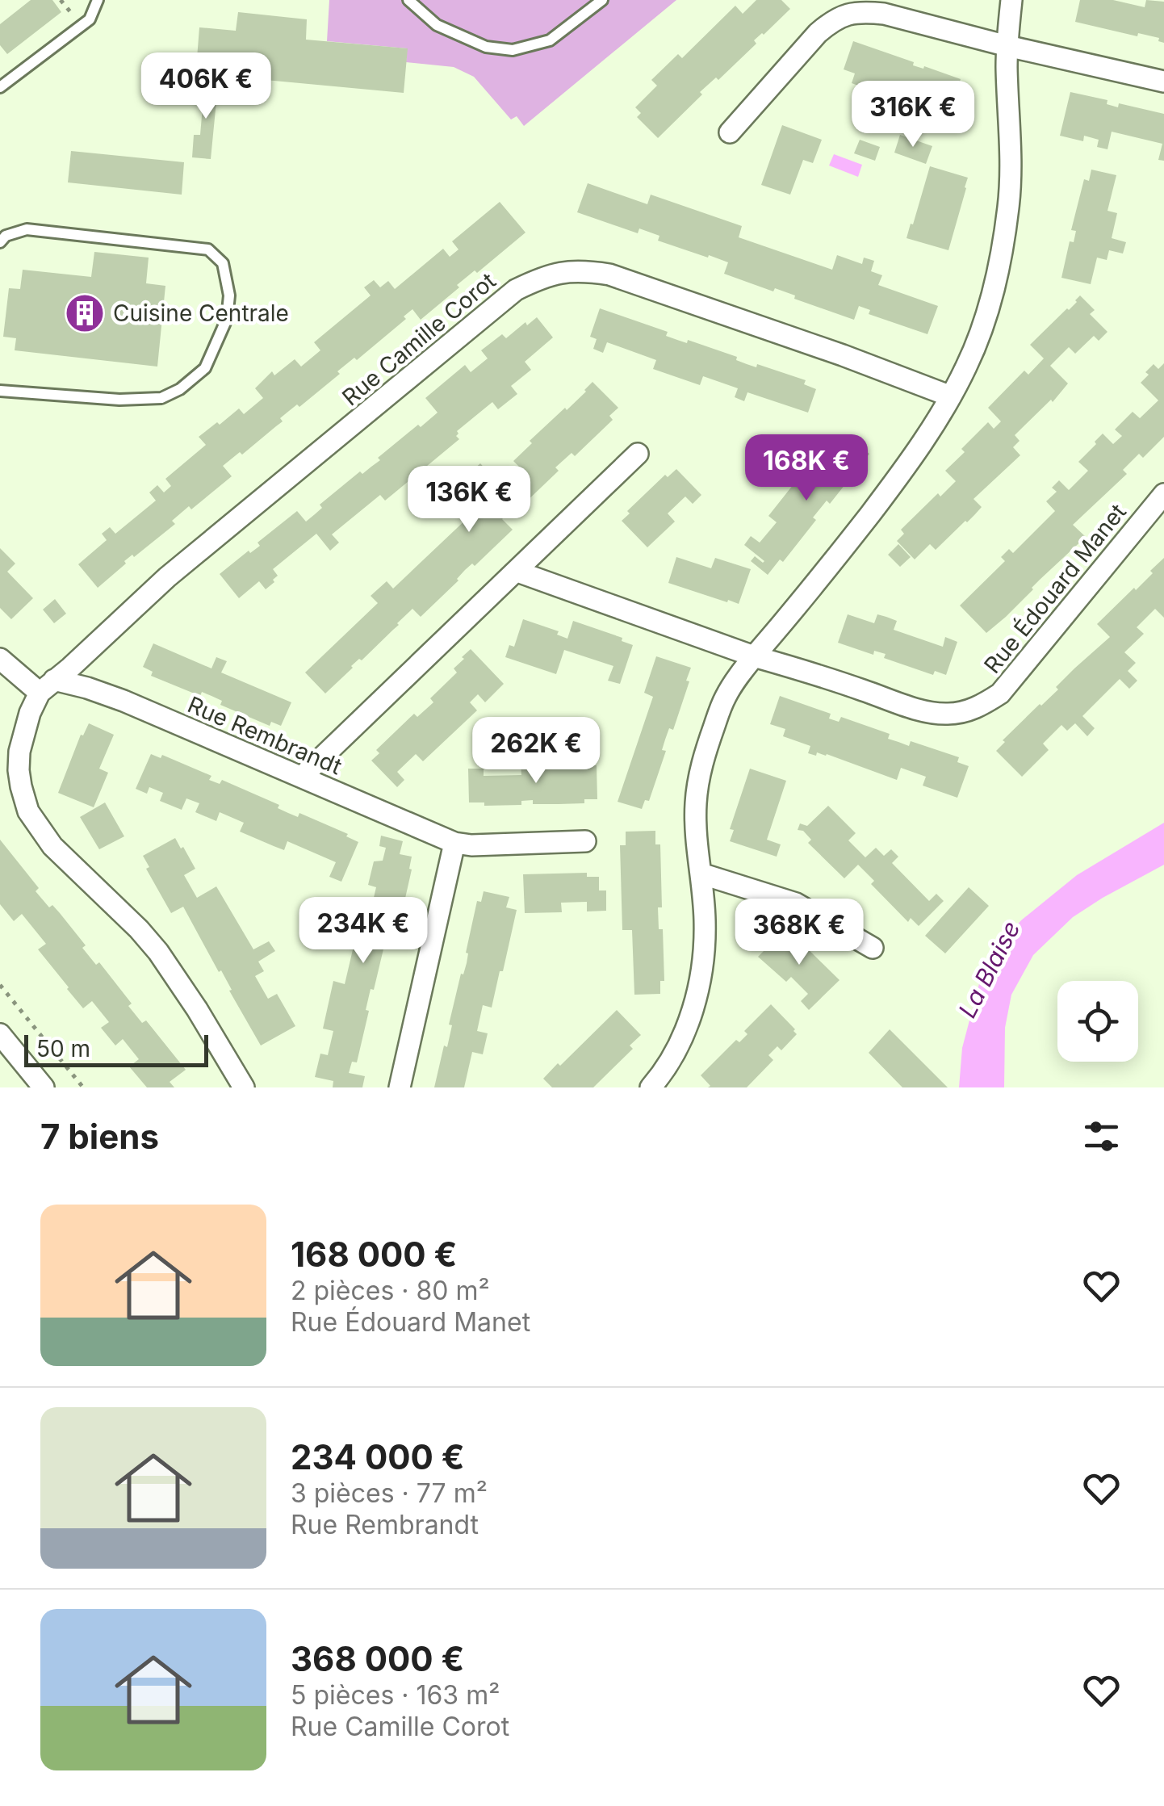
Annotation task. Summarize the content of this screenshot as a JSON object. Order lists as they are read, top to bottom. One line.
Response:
{"streets":{"street":["Rue Camille Corot","Rue Édouard Manet","Rue Rembrandt"]},"crossings":[["Rue Camille Corot","Rue Rembrandt"]],"water":["La Blaise"],"places":{"building":["Cuisine Centrale"]},"scale_bar":"50 m","page":{"price":["406K €","316K €","168K €","136K €","262K €","234K €","368K €"],"scale":"50 m","heading":"7 biens","list":[{"name":"168 000 €","note":"2 pièces · 80 m² · Rue Édouard Manet"},{"name":"234 000 €","note":"3 pièces · 77 m² · Rue Rembrandt"},{"name":"368 000 €","note":"5 pièces · 163 m² · Rue Camille Corot"}]}}
